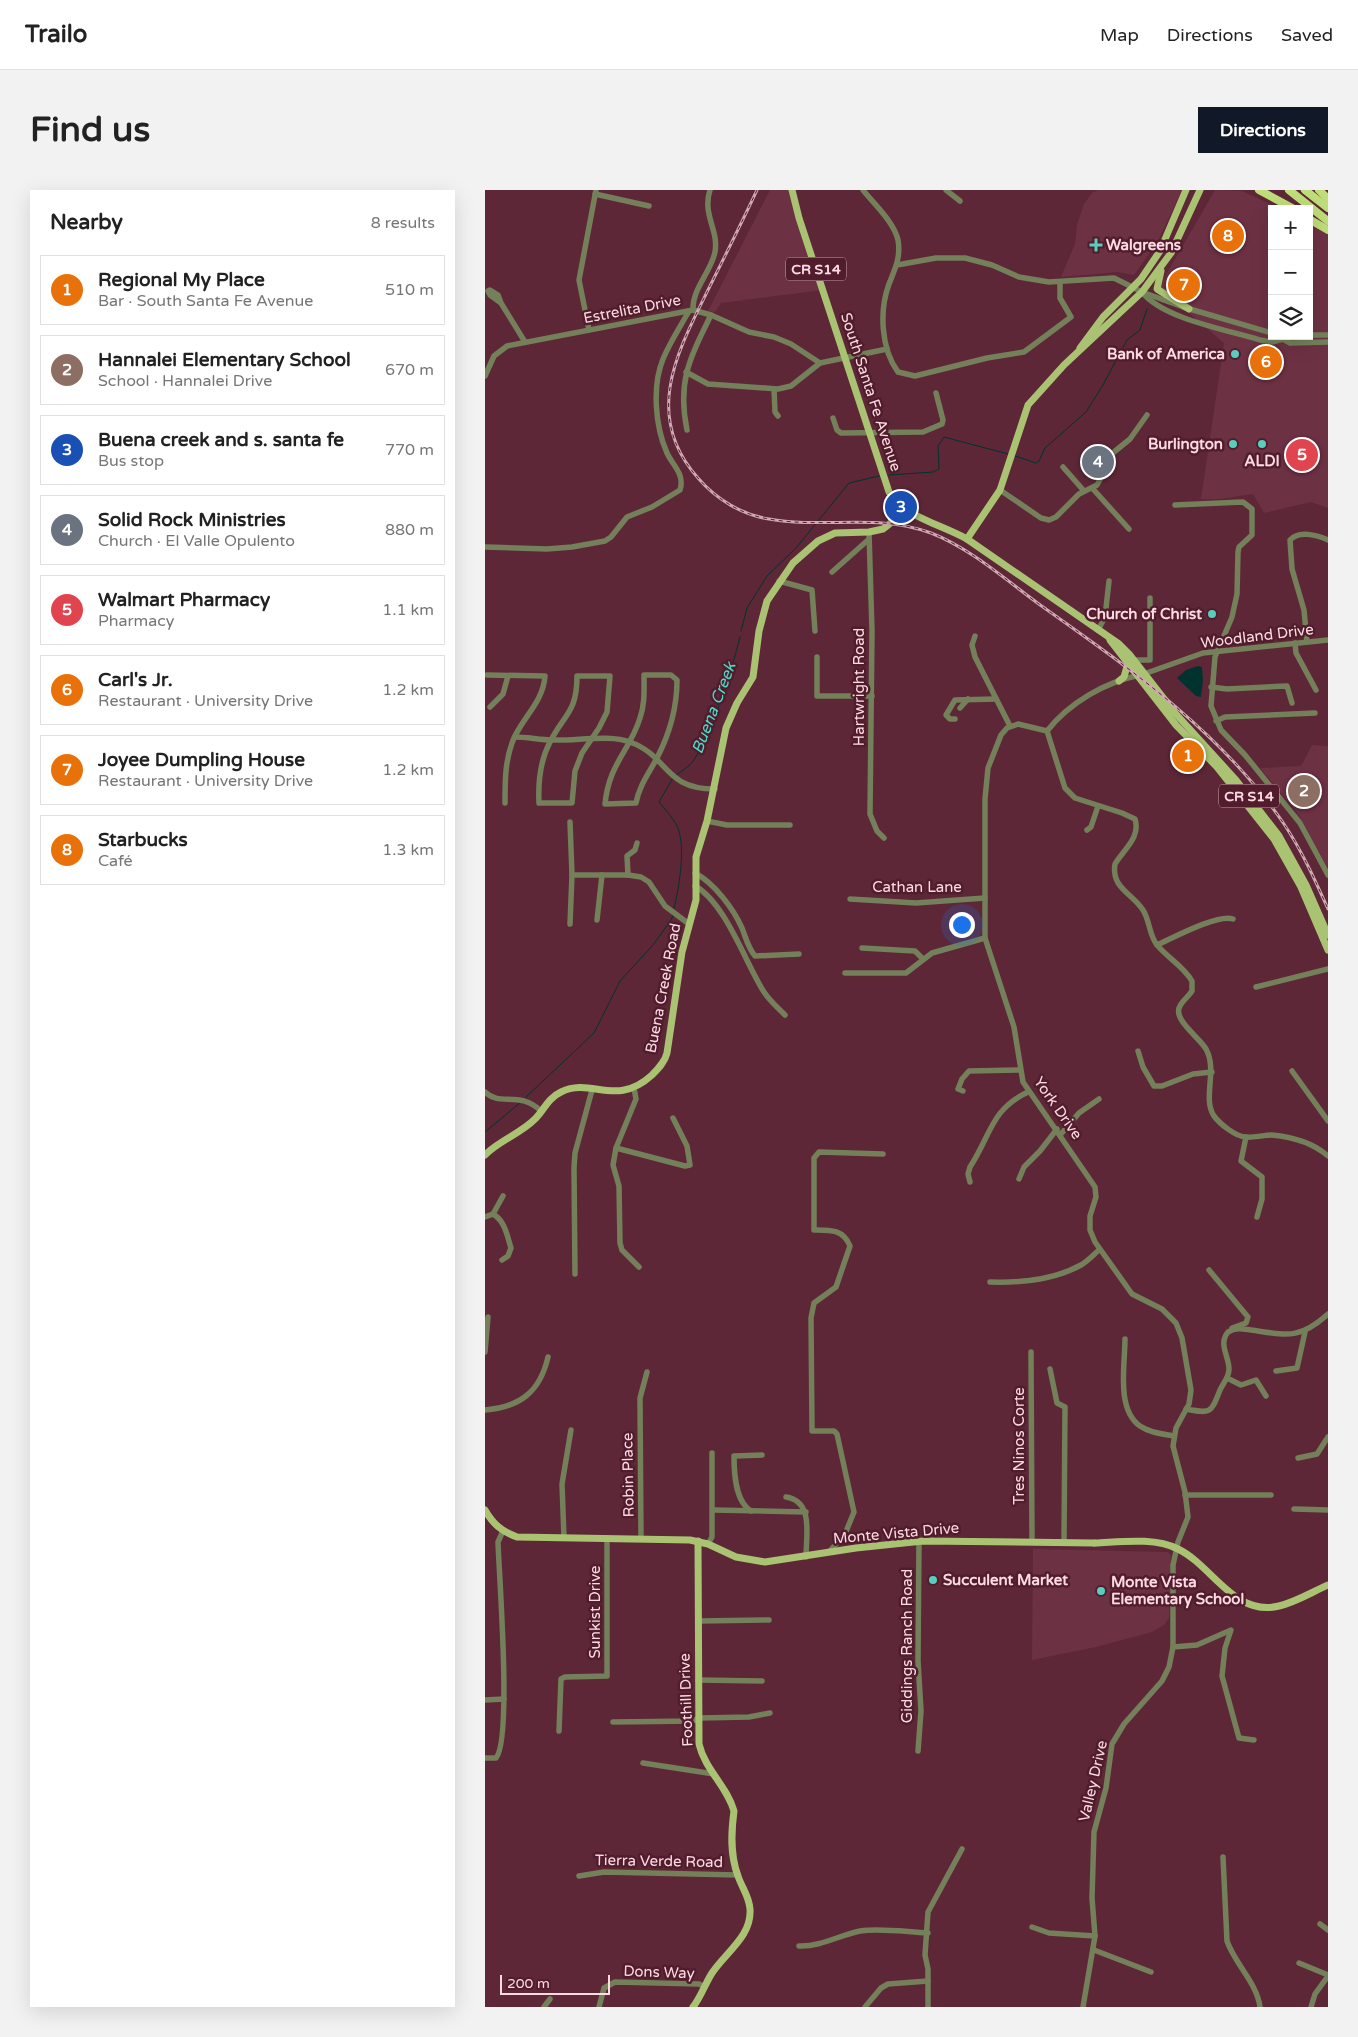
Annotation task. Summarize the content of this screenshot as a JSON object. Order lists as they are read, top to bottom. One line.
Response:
{"streets":{"main road":["CR S14","South Santa Fe Avenue","Buena Creek Road","Monte Vista Drive","Foothill Drive"],"street":["Estrelita Drive","Woodland Drive","Hartwright Road","Cathan Lane","York Drive","Tres Ninos Corte","Robin Place","Sunkist Drive","Giddings Ranch Road","Valley Drive","Tierra Verde Road","Dons Way"]},"crossings":[["CR S14","South Santa Fe Avenue"],["CR S14","Woodland Drive"],["CR S14","Buena Creek Road"],["South Santa Fe Avenue","Buena Creek Road"],["Hartwright Road","Buena Creek Road"],["Cathan Lane","York Drive"],["York Drive","Monte Vista Drive"],["York Drive","Valley Drive"],["Tres Ninos Corte","Monte Vista Drive"],["Robin Place","Monte Vista Drive"],["Monte Vista Drive","Sunkist Drive"],["Monte Vista Drive","Giddings Ranch Road"],["Monte Vista Drive","Foothill Drive"],["Monte Vista Drive","Valley Drive"],["Foothill Drive","Tierra Verde Road"],["Foothill Drive","Dons Way"]],"water":["Buena Creek"],"places":{"health":["Walgreens"],"other":["Bank of America","Burlington","ALDI","Church of Christ","Succulent Market","Monte Vista Elementary School"]},"scale_bar":"200 m","page":{"header":"Trailo","nav":["Map","Directions","Saved"],"buttons":"Directions","title":"Find us","heading":["Nearby","8 results"],"map_buttons":["+","−"],"pins":["8","7","6","5","4","3","1","2"],"list":[{"mark":"1","name":"Regional My Place","note":"Bar · South Santa Fe Avenue","value":"510 m"},{"mark":"2","name":"Hannalei Elementary School","note":"School · Hannalei Drive","value":"670 m"},{"mark":"3","name":"Buena creek and s. santa fe","note":"Bus stop","value":"770 m"},{"mark":"4","name":"Solid Rock Ministries","note":"Church · El Valle Opulento","value":"880 m"},{"mark":"5","name":"Walmart Pharmacy","note":"Pharmacy","value":"1.1 km"},{"mark":"6","name":"Carl's Jr.","note":"Restaurant · University Drive","value":"1.2 km"},{"mark":"7","name":"Joyee Dumpling House","note":"Restaurant · University Drive","value":"1.2 km"},{"mark":"8","name":"Starbucks","note":"Café","value":"1.3 km"}],"scale":"200 m"}}
